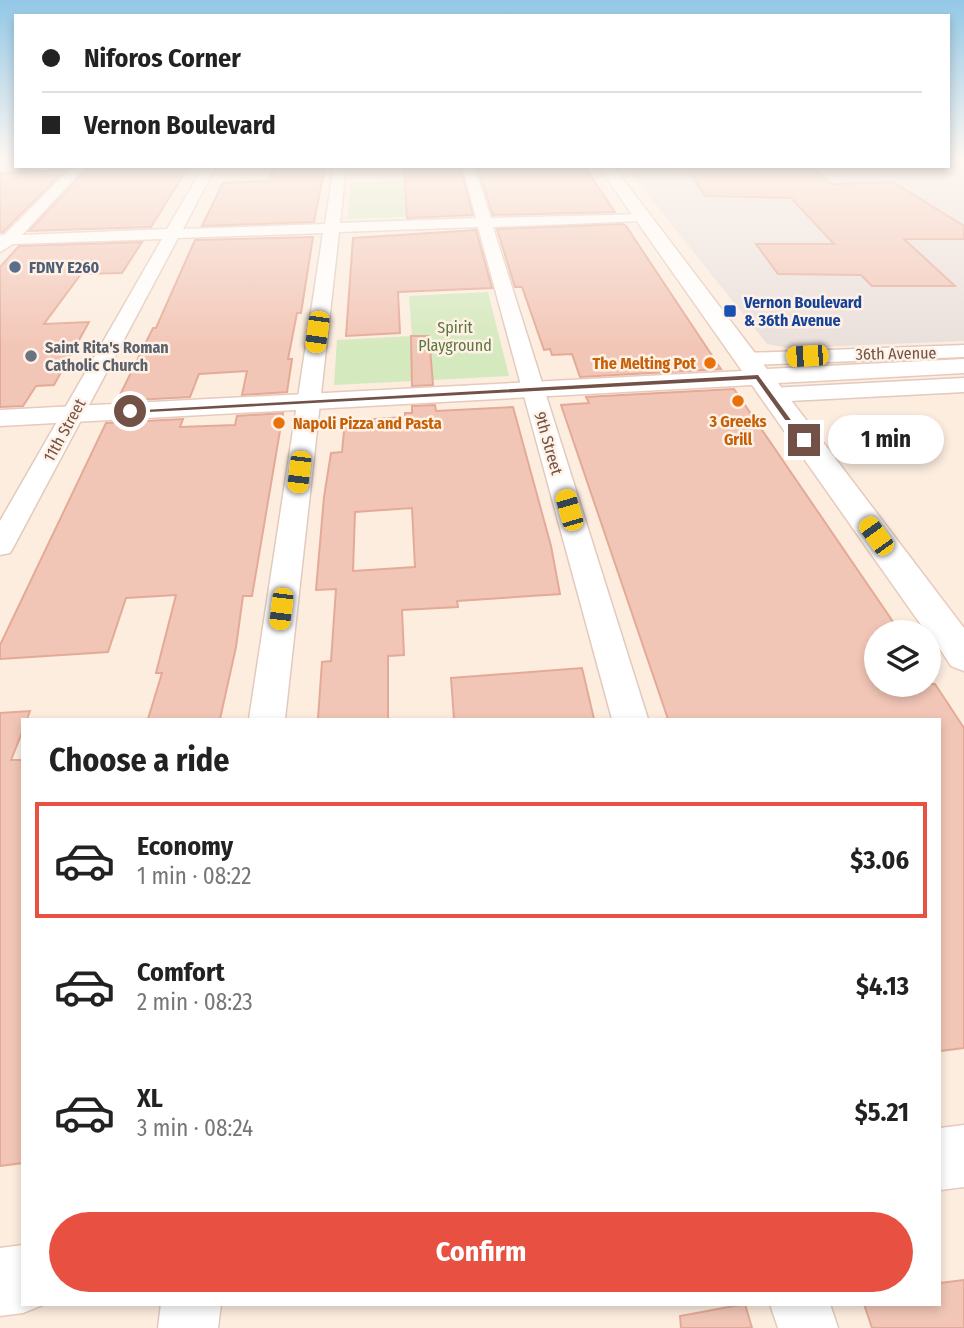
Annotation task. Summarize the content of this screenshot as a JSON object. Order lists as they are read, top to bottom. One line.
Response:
{"streets":{"main road":["36th Avenue"],"street":["11th Street","9th Street"]},"crossings":[["36th Avenue","11th Street"],["36th Avenue","9th Street"]],"parks":["Spirit Playground"],"places":{"other":["FDNY E260","Saint Rita's Roman Catholic Church","The Melting Pot","3 Greeks Grill","Napoli Pizza and Pasta"],"transit":["Vernon Boulevard & 36th Avenue"]},"page":{"banner":["Niforos Corner","Vernon Boulevard"],"bubble":"1 min","heading":"Choose a ride","list":[{"name":"Economy","note":"1 min · 08:22","value":"$3.06"},{"name":"Comfort","note":"2 min · 08:23","value":"$4.13"},{"name":"XL","note":"3 min · 08:24","value":"$5.21"}],"buttons":"Confirm"}}
